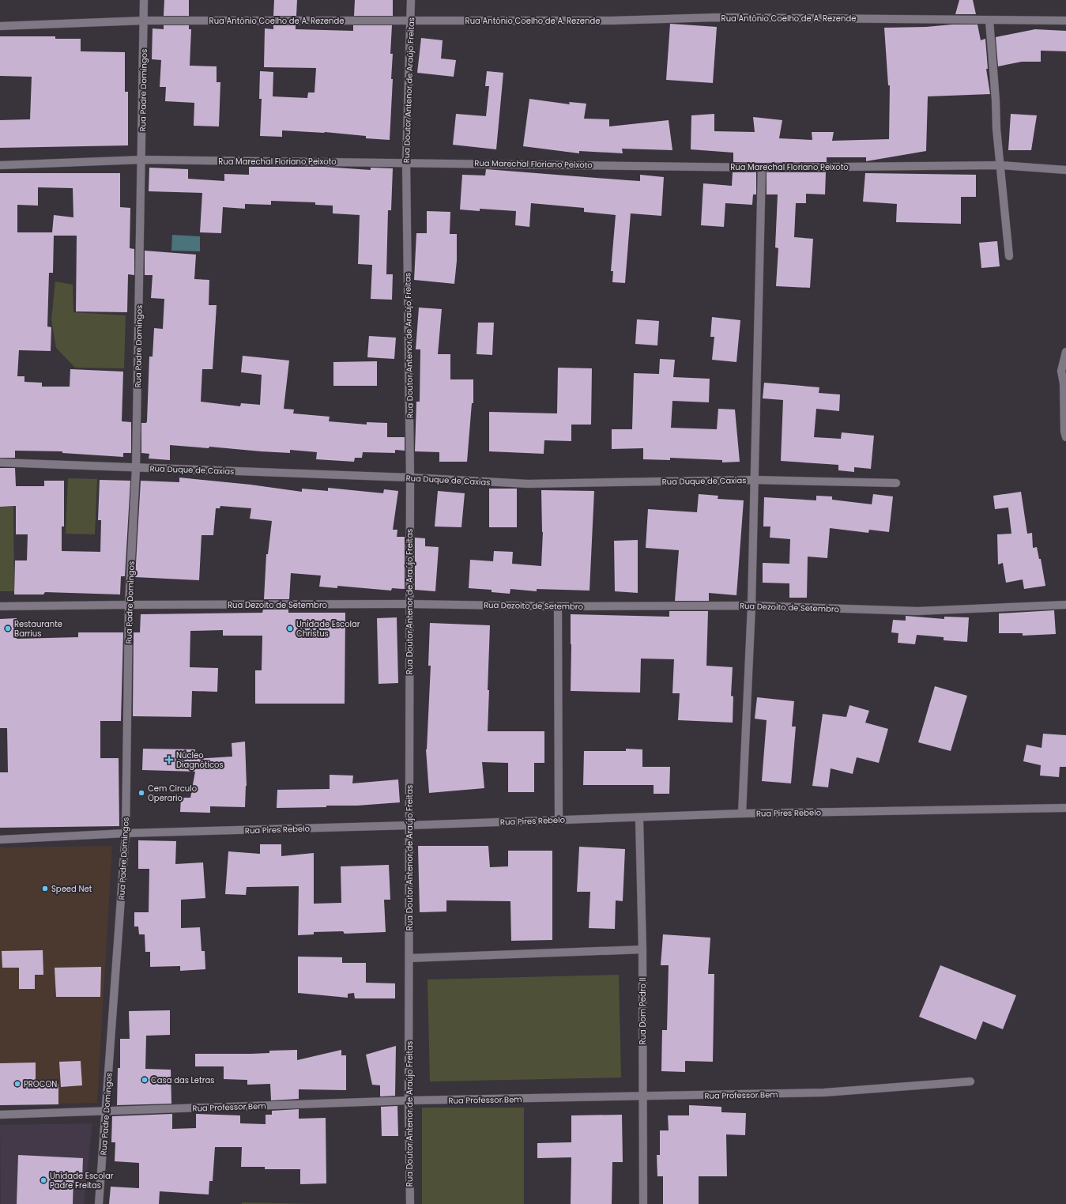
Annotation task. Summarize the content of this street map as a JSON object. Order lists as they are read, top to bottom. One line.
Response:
{"streets":{"street":["Rua Antônio Coelho de A. Rezende","Rua Padre Domingos","Rua Doutor Antenor de Araújo Freitas","Rua Marechal Floriano Peixoto","Rua Duque de Caxias","Rua Dezoito de Setembro","Rua Pires Rebelo","Rua Dom Pedro II","Rua Professor Bem"]},"crossings":[["Rua Antônio Coelho de A. Rezende","Rua Padre Domingos"],["Rua Antônio Coelho de A. Rezende","Rua Doutor Antenor de Araújo Freitas"],["Rua Padre Domingos","Rua Marechal Floriano Peixoto"],["Rua Padre Domingos","Rua Duque de Caxias"],["Rua Padre Domingos","Rua Dezoito de Setembro"],["Rua Padre Domingos","Rua Pires Rebelo"],["Rua Padre Domingos","Rua Professor Bem"],["Rua Doutor Antenor de Araújo Freitas","Rua Marechal Floriano Peixoto"],["Rua Doutor Antenor de Araújo Freitas","Rua Duque de Caxias"],["Rua Doutor Antenor de Araújo Freitas","Rua Dezoito de Setembro"],["Rua Doutor Antenor de Araújo Freitas","Rua Pires Rebelo"],["Rua Doutor Antenor de Araújo Freitas","Rua Professor Bem"],["Rua Pires Rebelo","Rua Dom Pedro II"],["Rua Dom Pedro II","Rua Professor Bem"]],"places":{"other":["Restaurante Barrius","Unidade Escolar Christus","Cem Circulo Operario","Speed Net","Casa das Letras","PROCON","Unidade Escolar Padre Freitas"],"health":["Núcleo Diagnóticos"]}}
